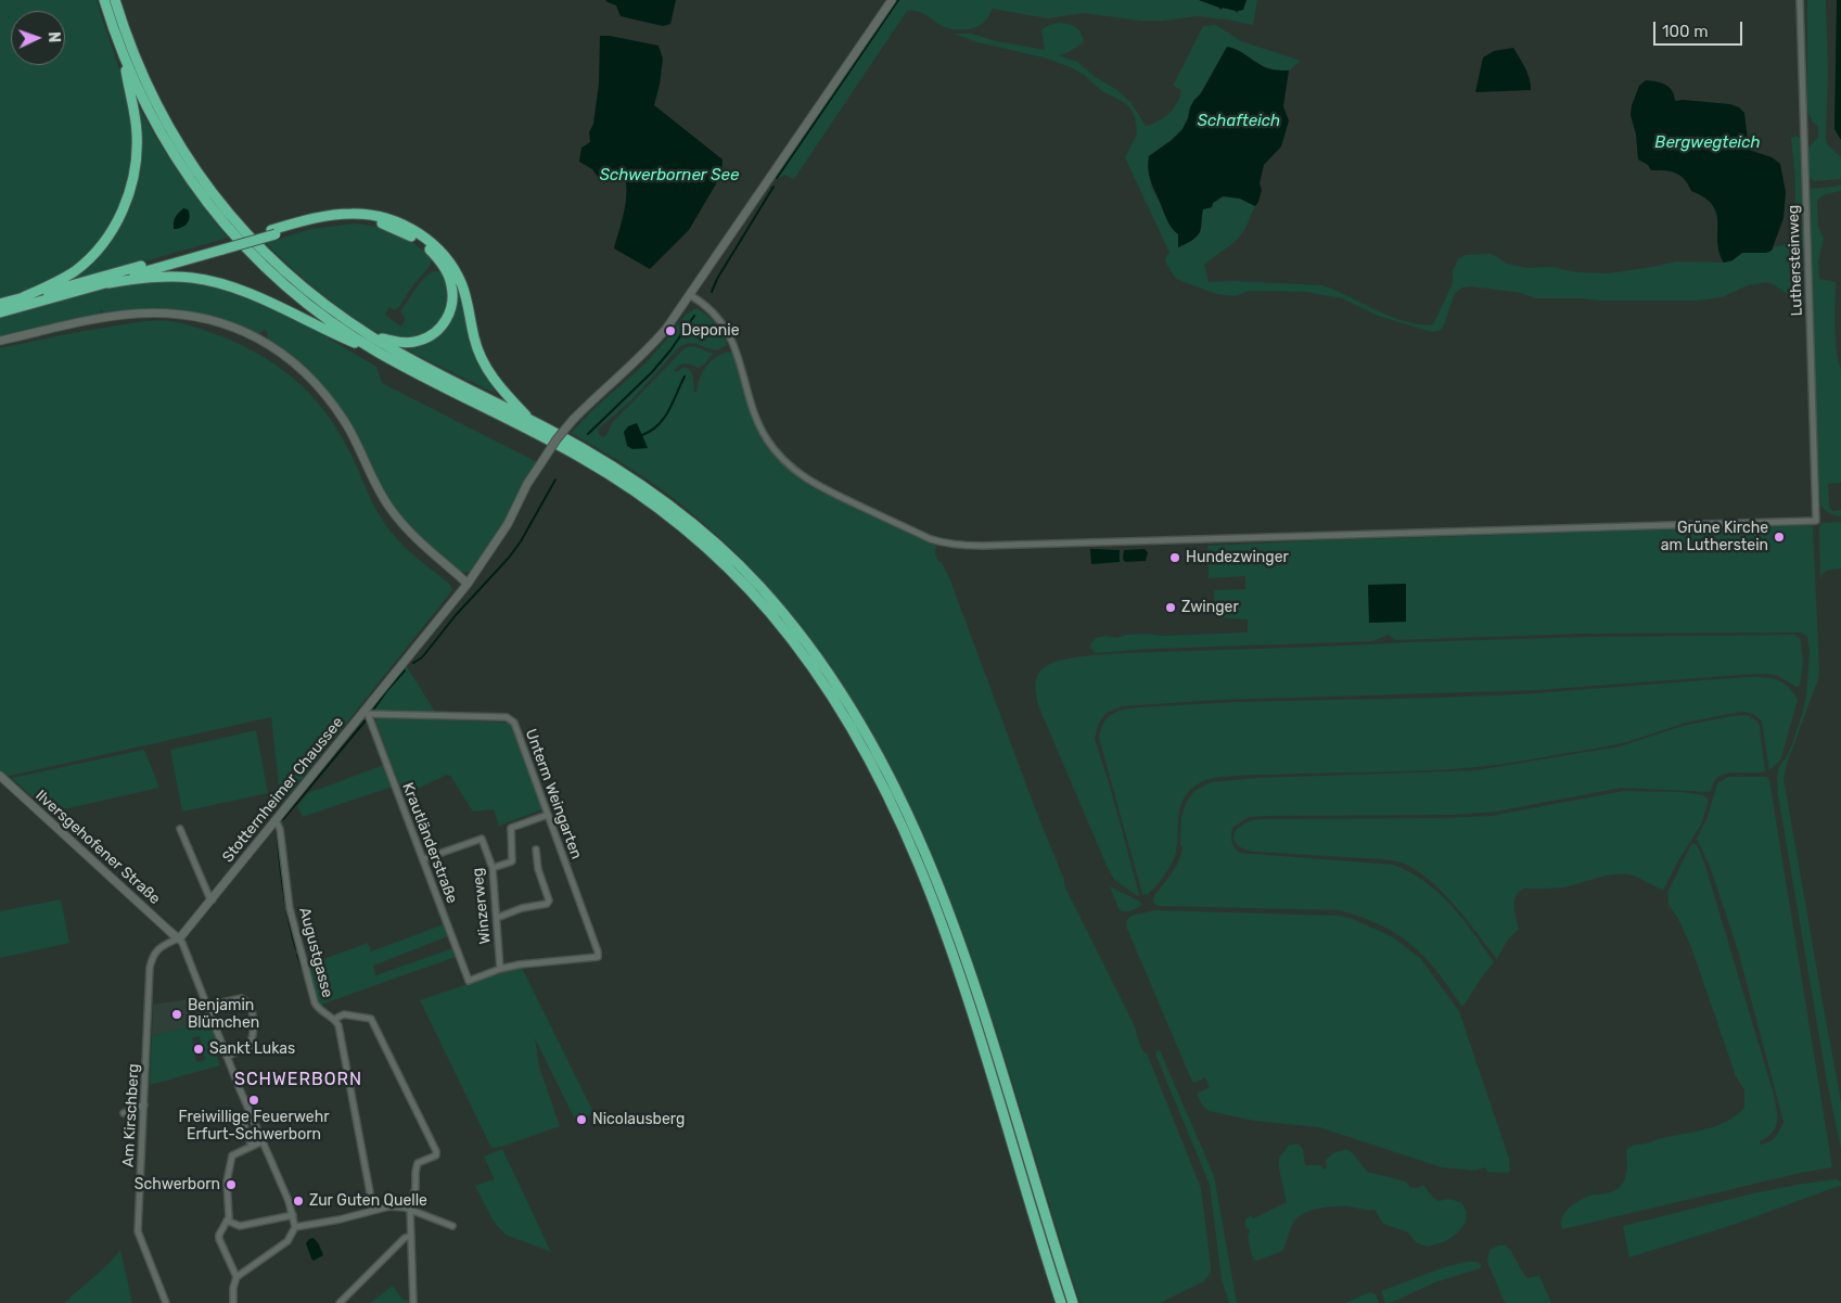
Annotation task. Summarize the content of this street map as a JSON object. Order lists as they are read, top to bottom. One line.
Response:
{"streets":{"street":["Luthersteinweg","Stotternheimer Chaussee","Unterm Weingarten","Krautländerstraße","Ilversgehofener Straße","Winzerweg","Augustgasse","Am Kirschberg"]},"crossings":[["Luthersteinweg","Stotternheimer Chaussee"],["Stotternheimer Chaussee","Unterm Weingarten"],["Stotternheimer Chaussee","Krautländerstraße"],["Stotternheimer Chaussee","Ilversgehofener Straße"],["Stotternheimer Chaussee","Augustgasse"],["Stotternheimer Chaussee","Am Kirschberg"],["Unterm Weingarten","Krautländerstraße"],["Unterm Weingarten","Winzerweg"],["Krautländerstraße","Winzerweg"],["Ilversgehofener Straße","Am Kirschberg"]],"districts":["SCHWERBORN"],"water":["Schafteich","Bergwegteich","Schwerborner See"],"places":["Deponie","Grüne Kirche am Lutherstein","Hundezwinger","Zwinger","Benjamin Blümchen","Sankt Lukas","Freiwillige Feuerwehr Erfurt-Schwerborn","Nicolausberg","Schwerborn","Zur Guten Quelle"],"scale_bar":"100 m","north":"right"}
